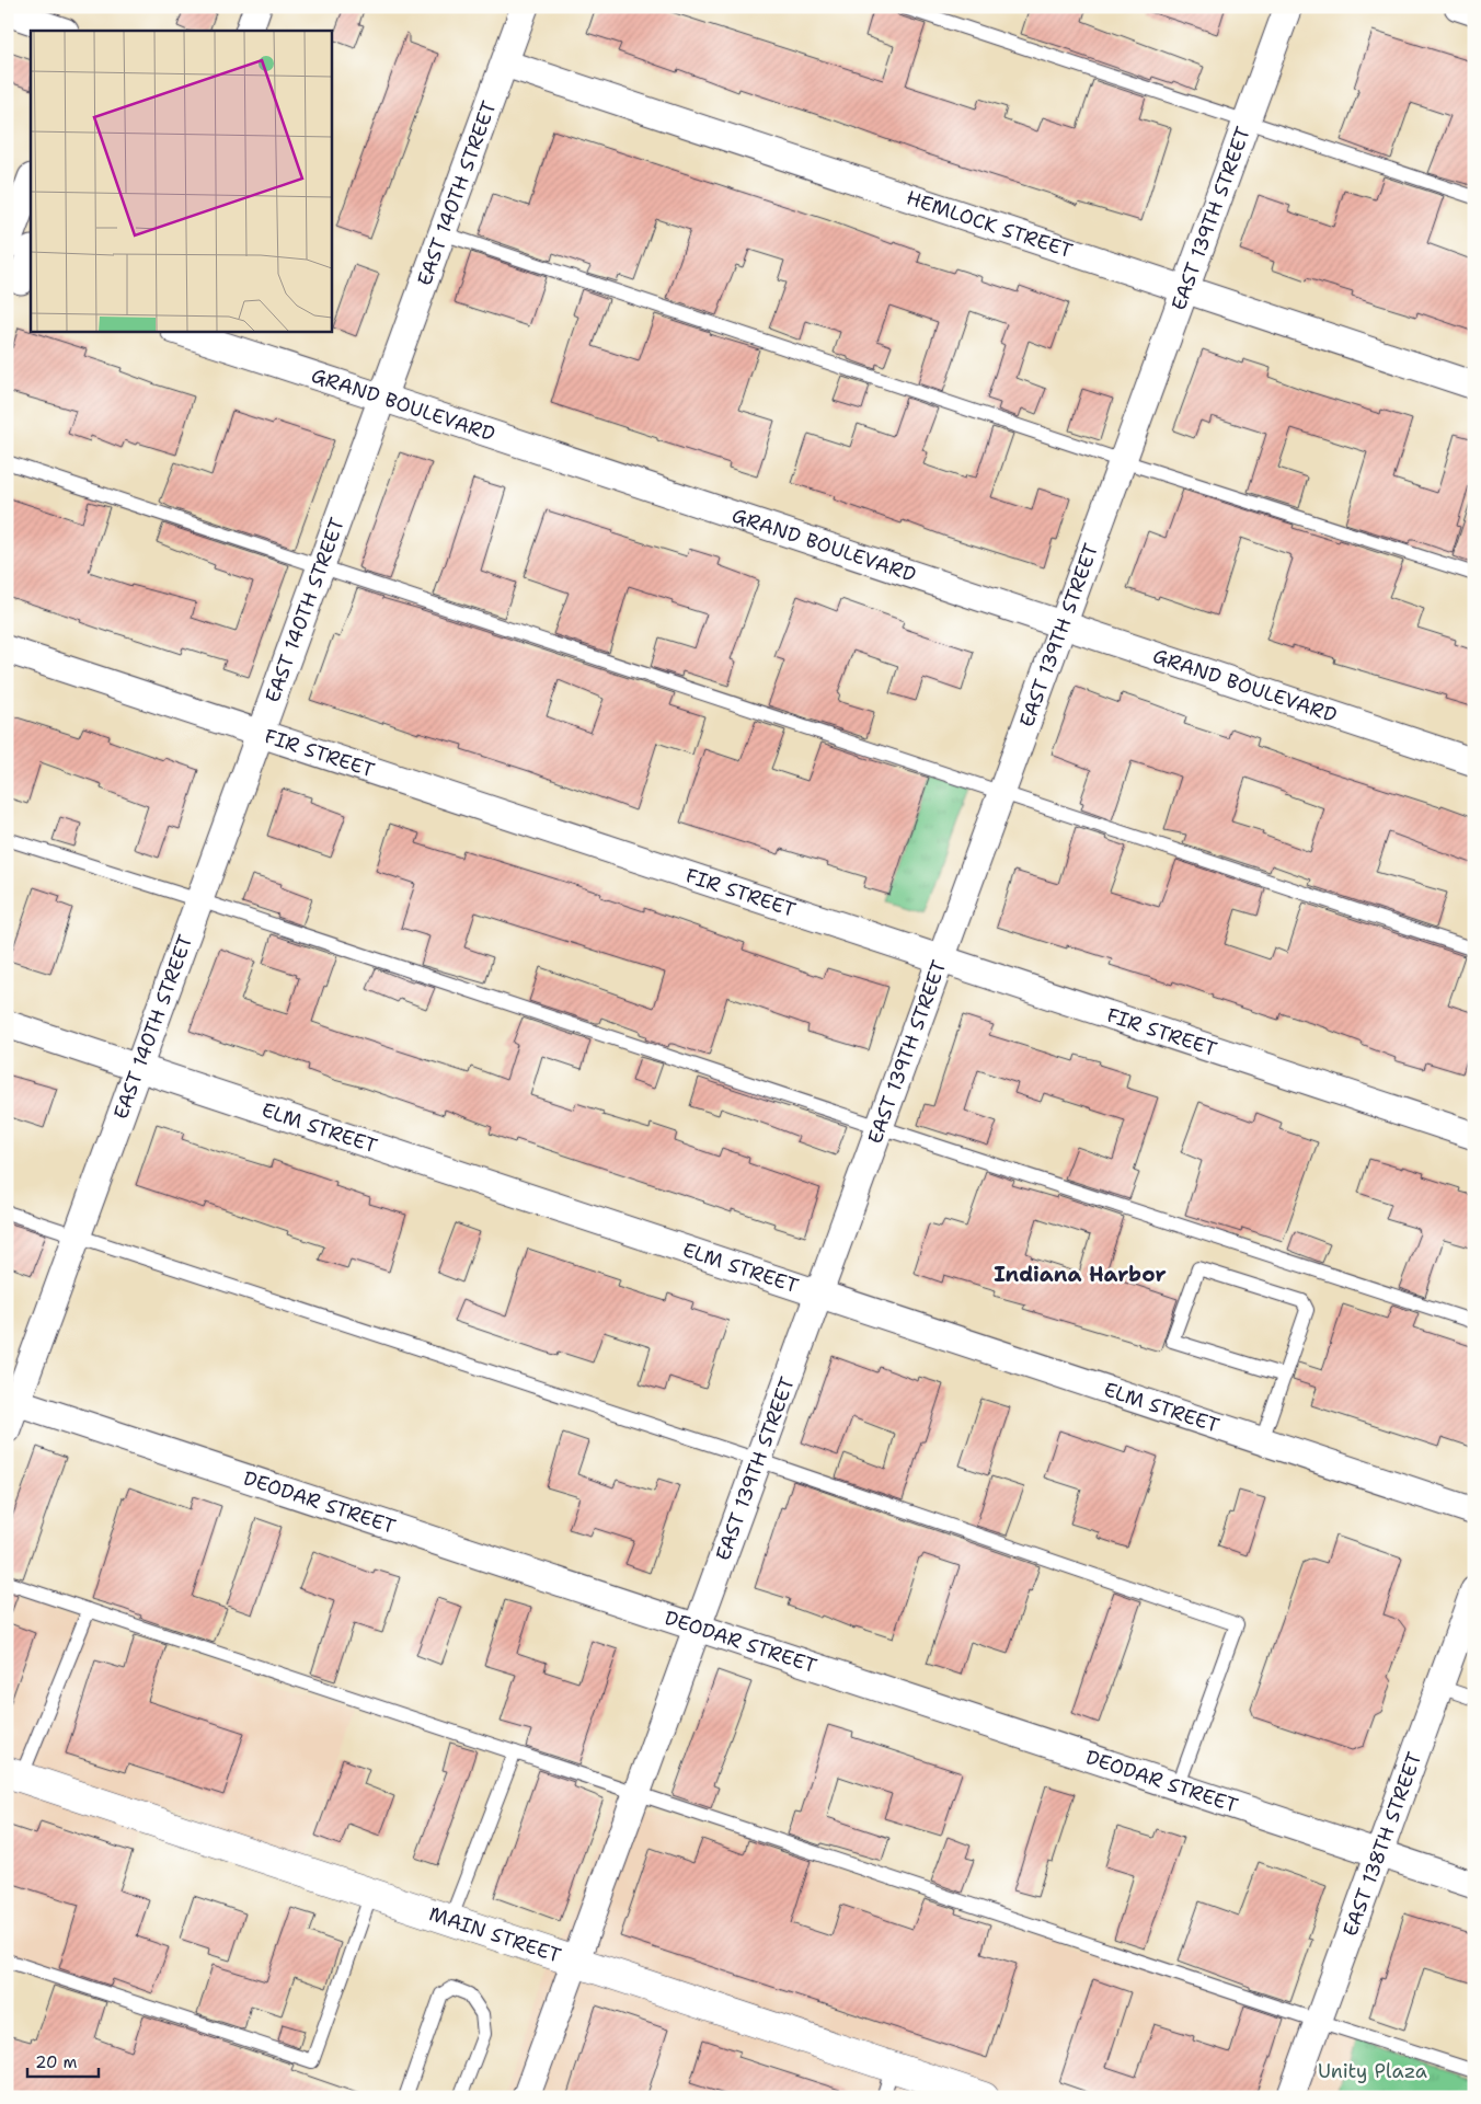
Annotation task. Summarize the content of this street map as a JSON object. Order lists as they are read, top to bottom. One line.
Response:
{"streets":{"street":["EAST 140TH STREET","EAST 139TH STREET","HEMLOCK STREET","GRAND BOULEVARD","FIR STREET","ELM STREET","DEODAR STREET","EAST 138TH STREET","MAIN STREET"]},"crossings":[["EAST 140TH STREET","HEMLOCK STREET"],["EAST 140TH STREET","GRAND BOULEVARD"],["EAST 140TH STREET","FIR STREET"],["EAST 140TH STREET","ELM STREET"],["EAST 140TH STREET","DEODAR STREET"],["EAST 139TH STREET","HEMLOCK STREET"],["EAST 139TH STREET","GRAND BOULEVARD"],["EAST 139TH STREET","FIR STREET"],["EAST 139TH STREET","ELM STREET"],["EAST 139TH STREET","DEODAR STREET"],["EAST 139TH STREET","MAIN STREET"],["DEODAR STREET","EAST 138TH STREET"]],"districts":["Indiana Harbor"],"parks":["Unity Plaza"],"scale_bar":"20 m"}
